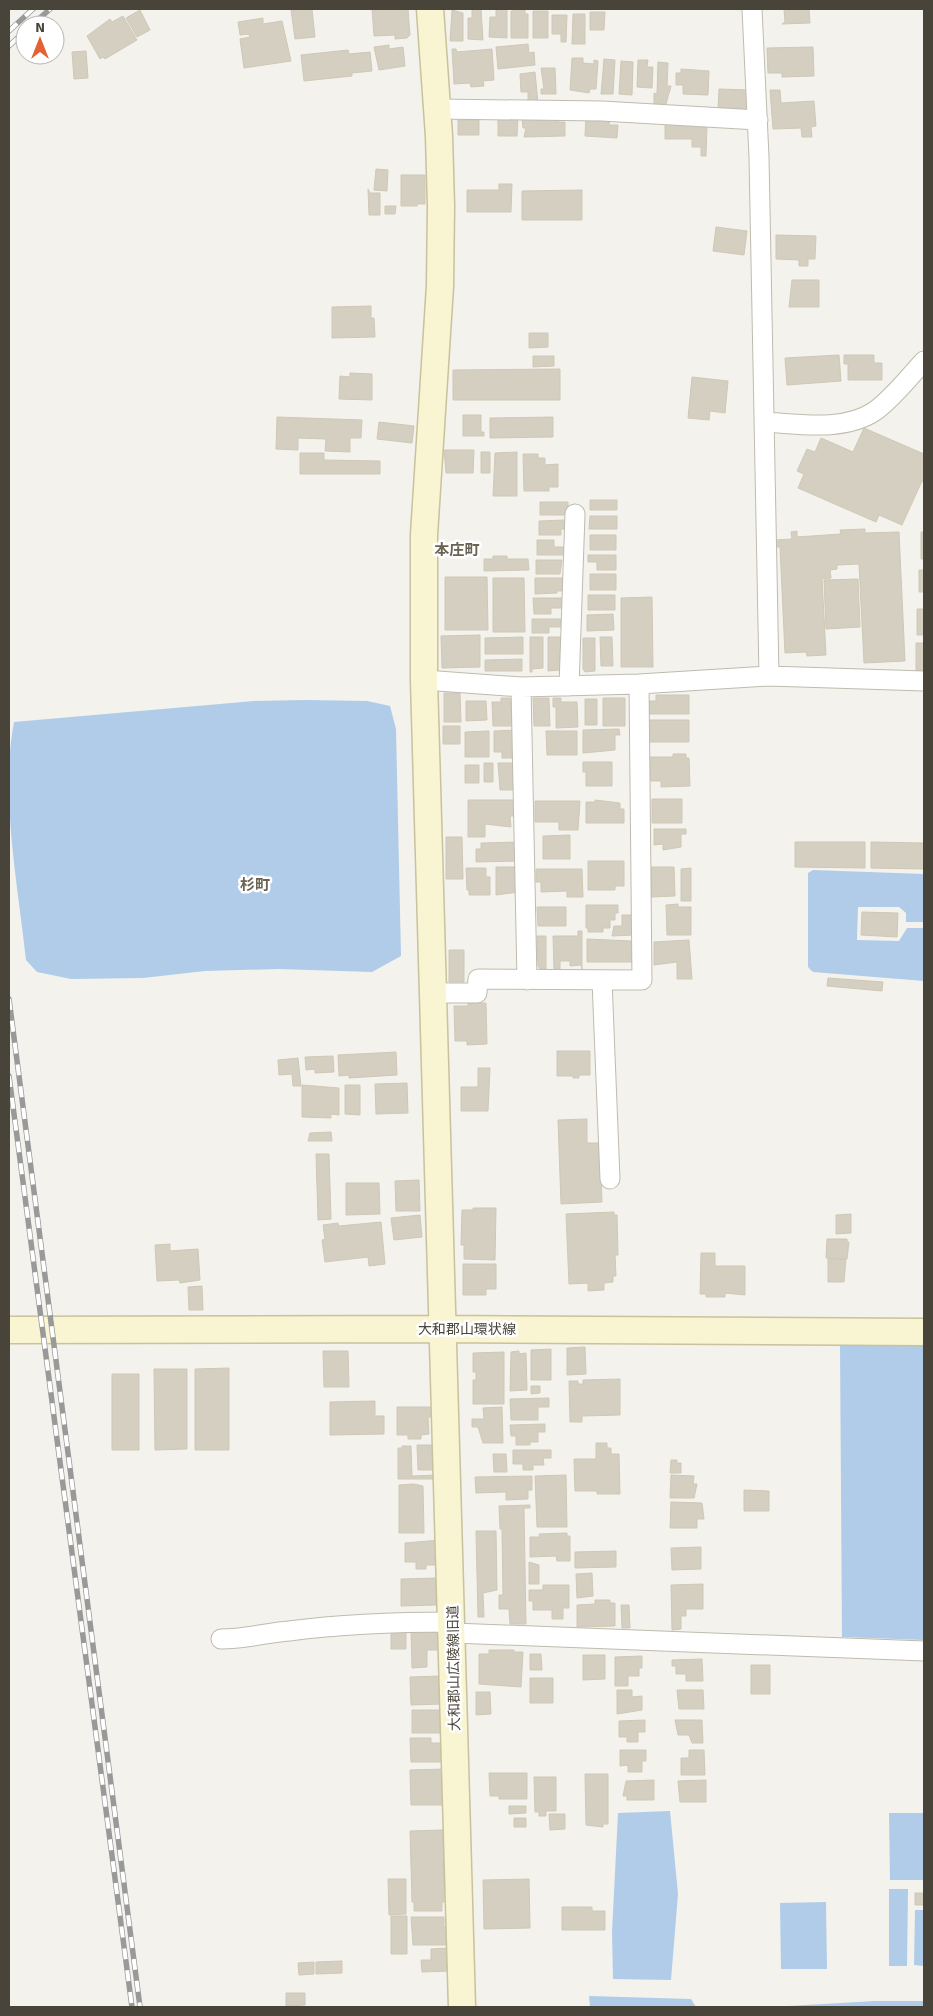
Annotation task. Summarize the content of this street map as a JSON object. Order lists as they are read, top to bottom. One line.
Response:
{"streets":{"street":["大和郡山環状線","大和郡山広陵線旧道"]},"crossings":[["大和郡山環状線","大和郡山広陵線旧道"]],"districts":["本庄町","杉町"],"north":"top"}
